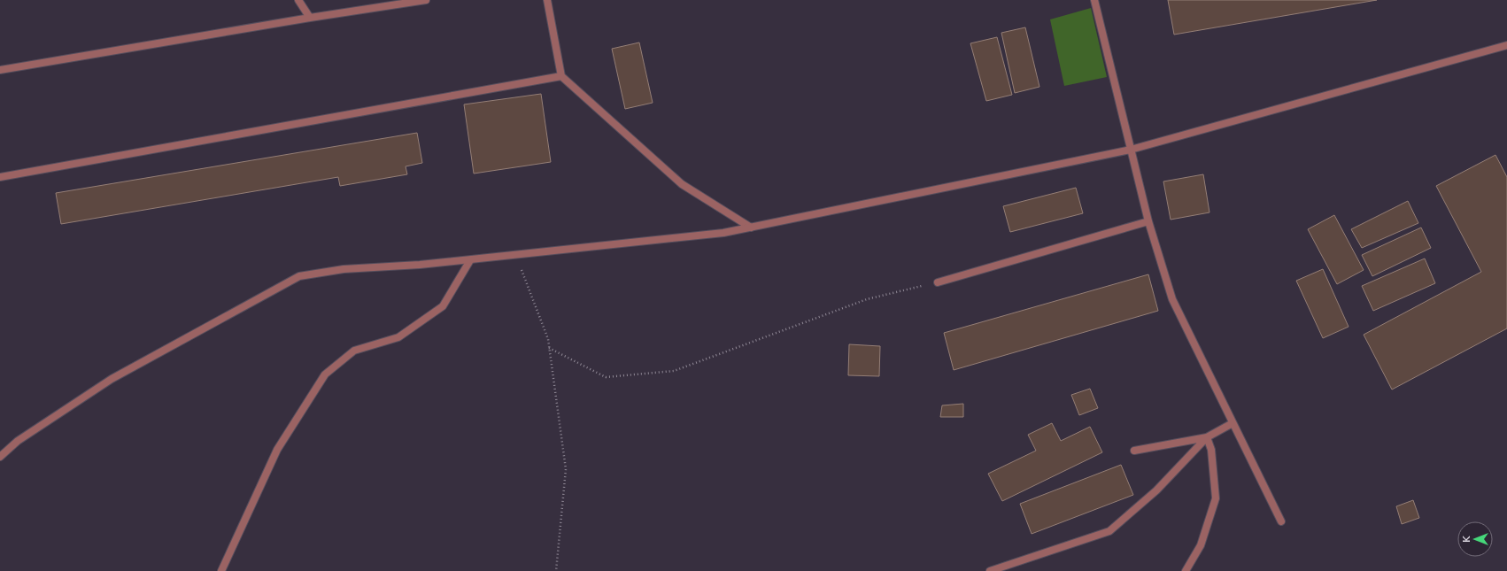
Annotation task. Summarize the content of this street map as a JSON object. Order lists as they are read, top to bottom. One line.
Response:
{"north":"left"}
